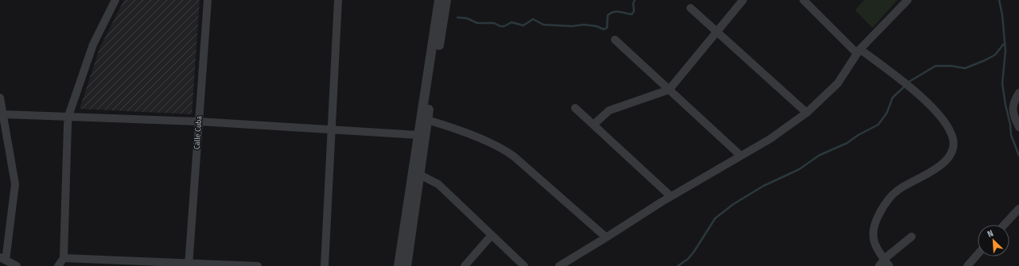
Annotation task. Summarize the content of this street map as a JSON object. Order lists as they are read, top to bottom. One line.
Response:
{"streets":{"street":["Calle Cuba"]},"north":"top left"}
